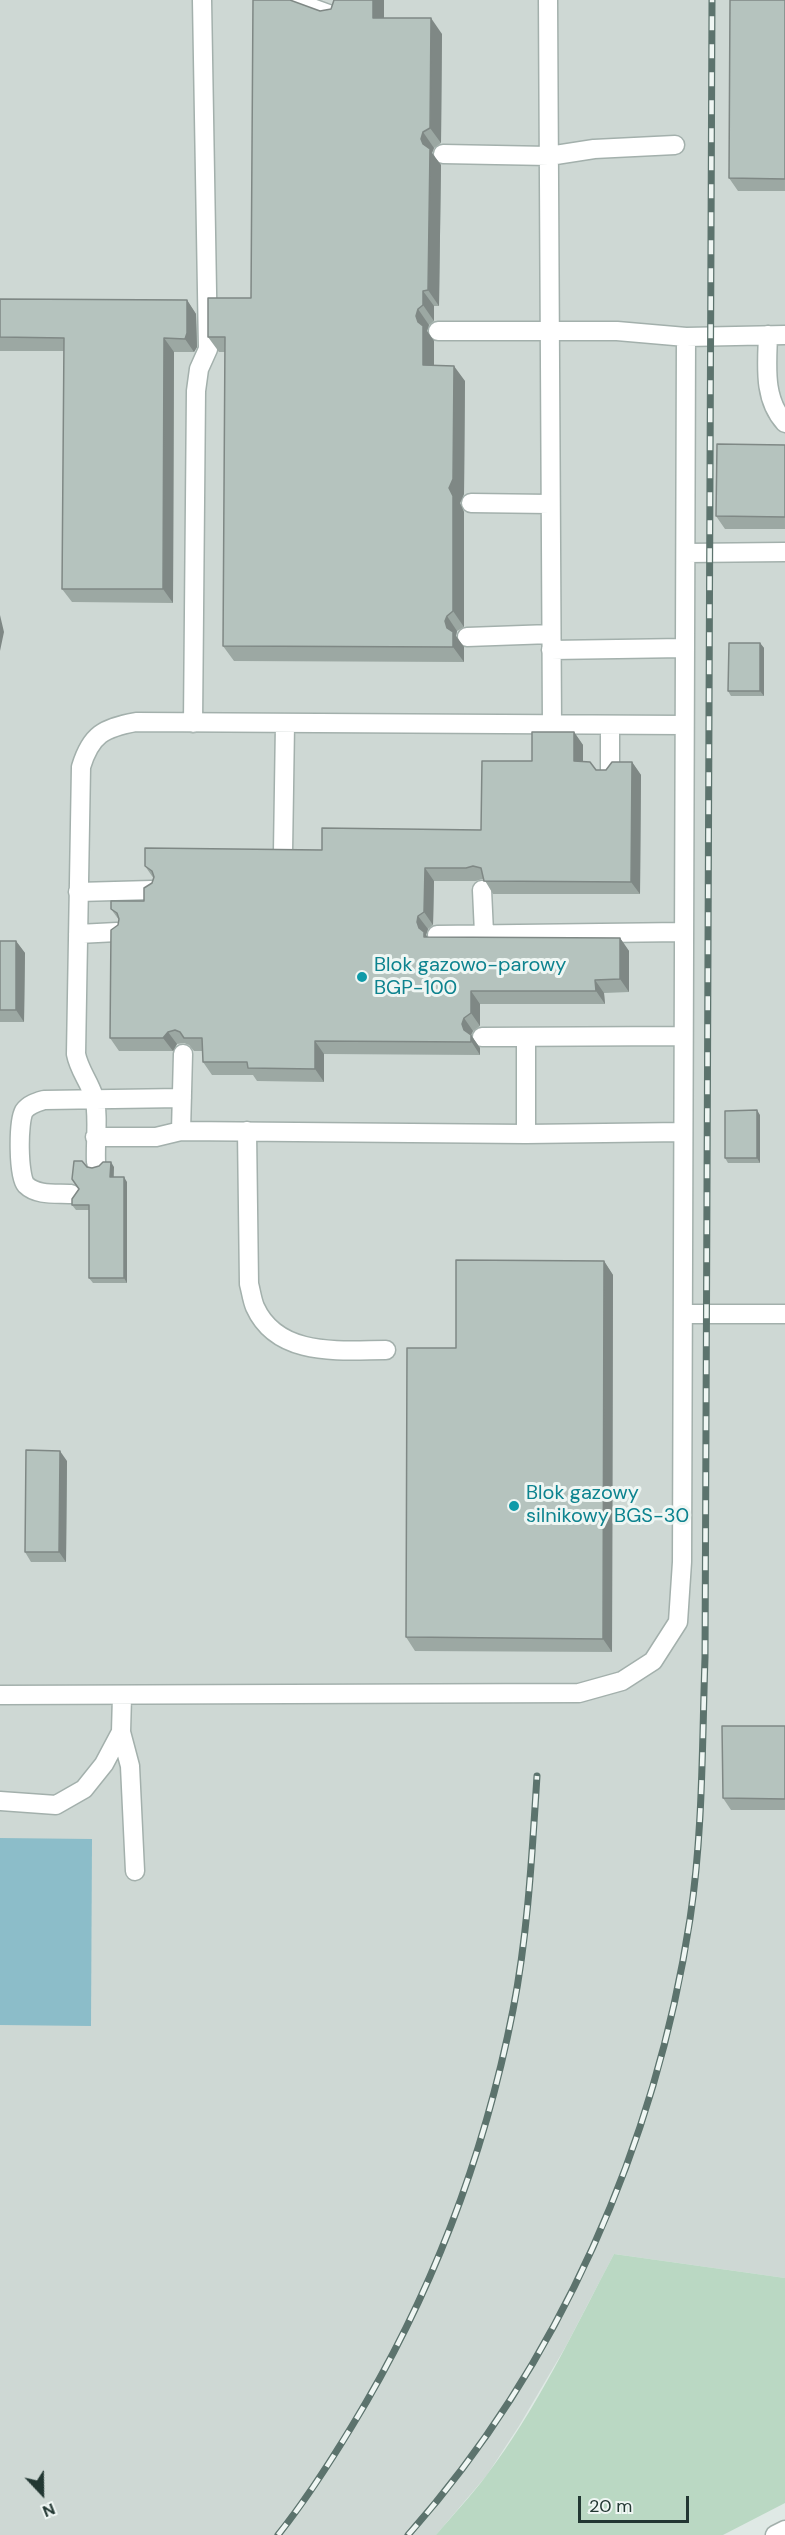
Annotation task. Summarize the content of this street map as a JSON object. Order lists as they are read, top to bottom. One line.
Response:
{"places":["Blok gazowo-parowy BGP-100","Blok gazowy silnikowy BGS-30"],"scale_bar":"20 m","north":"bottom"}
